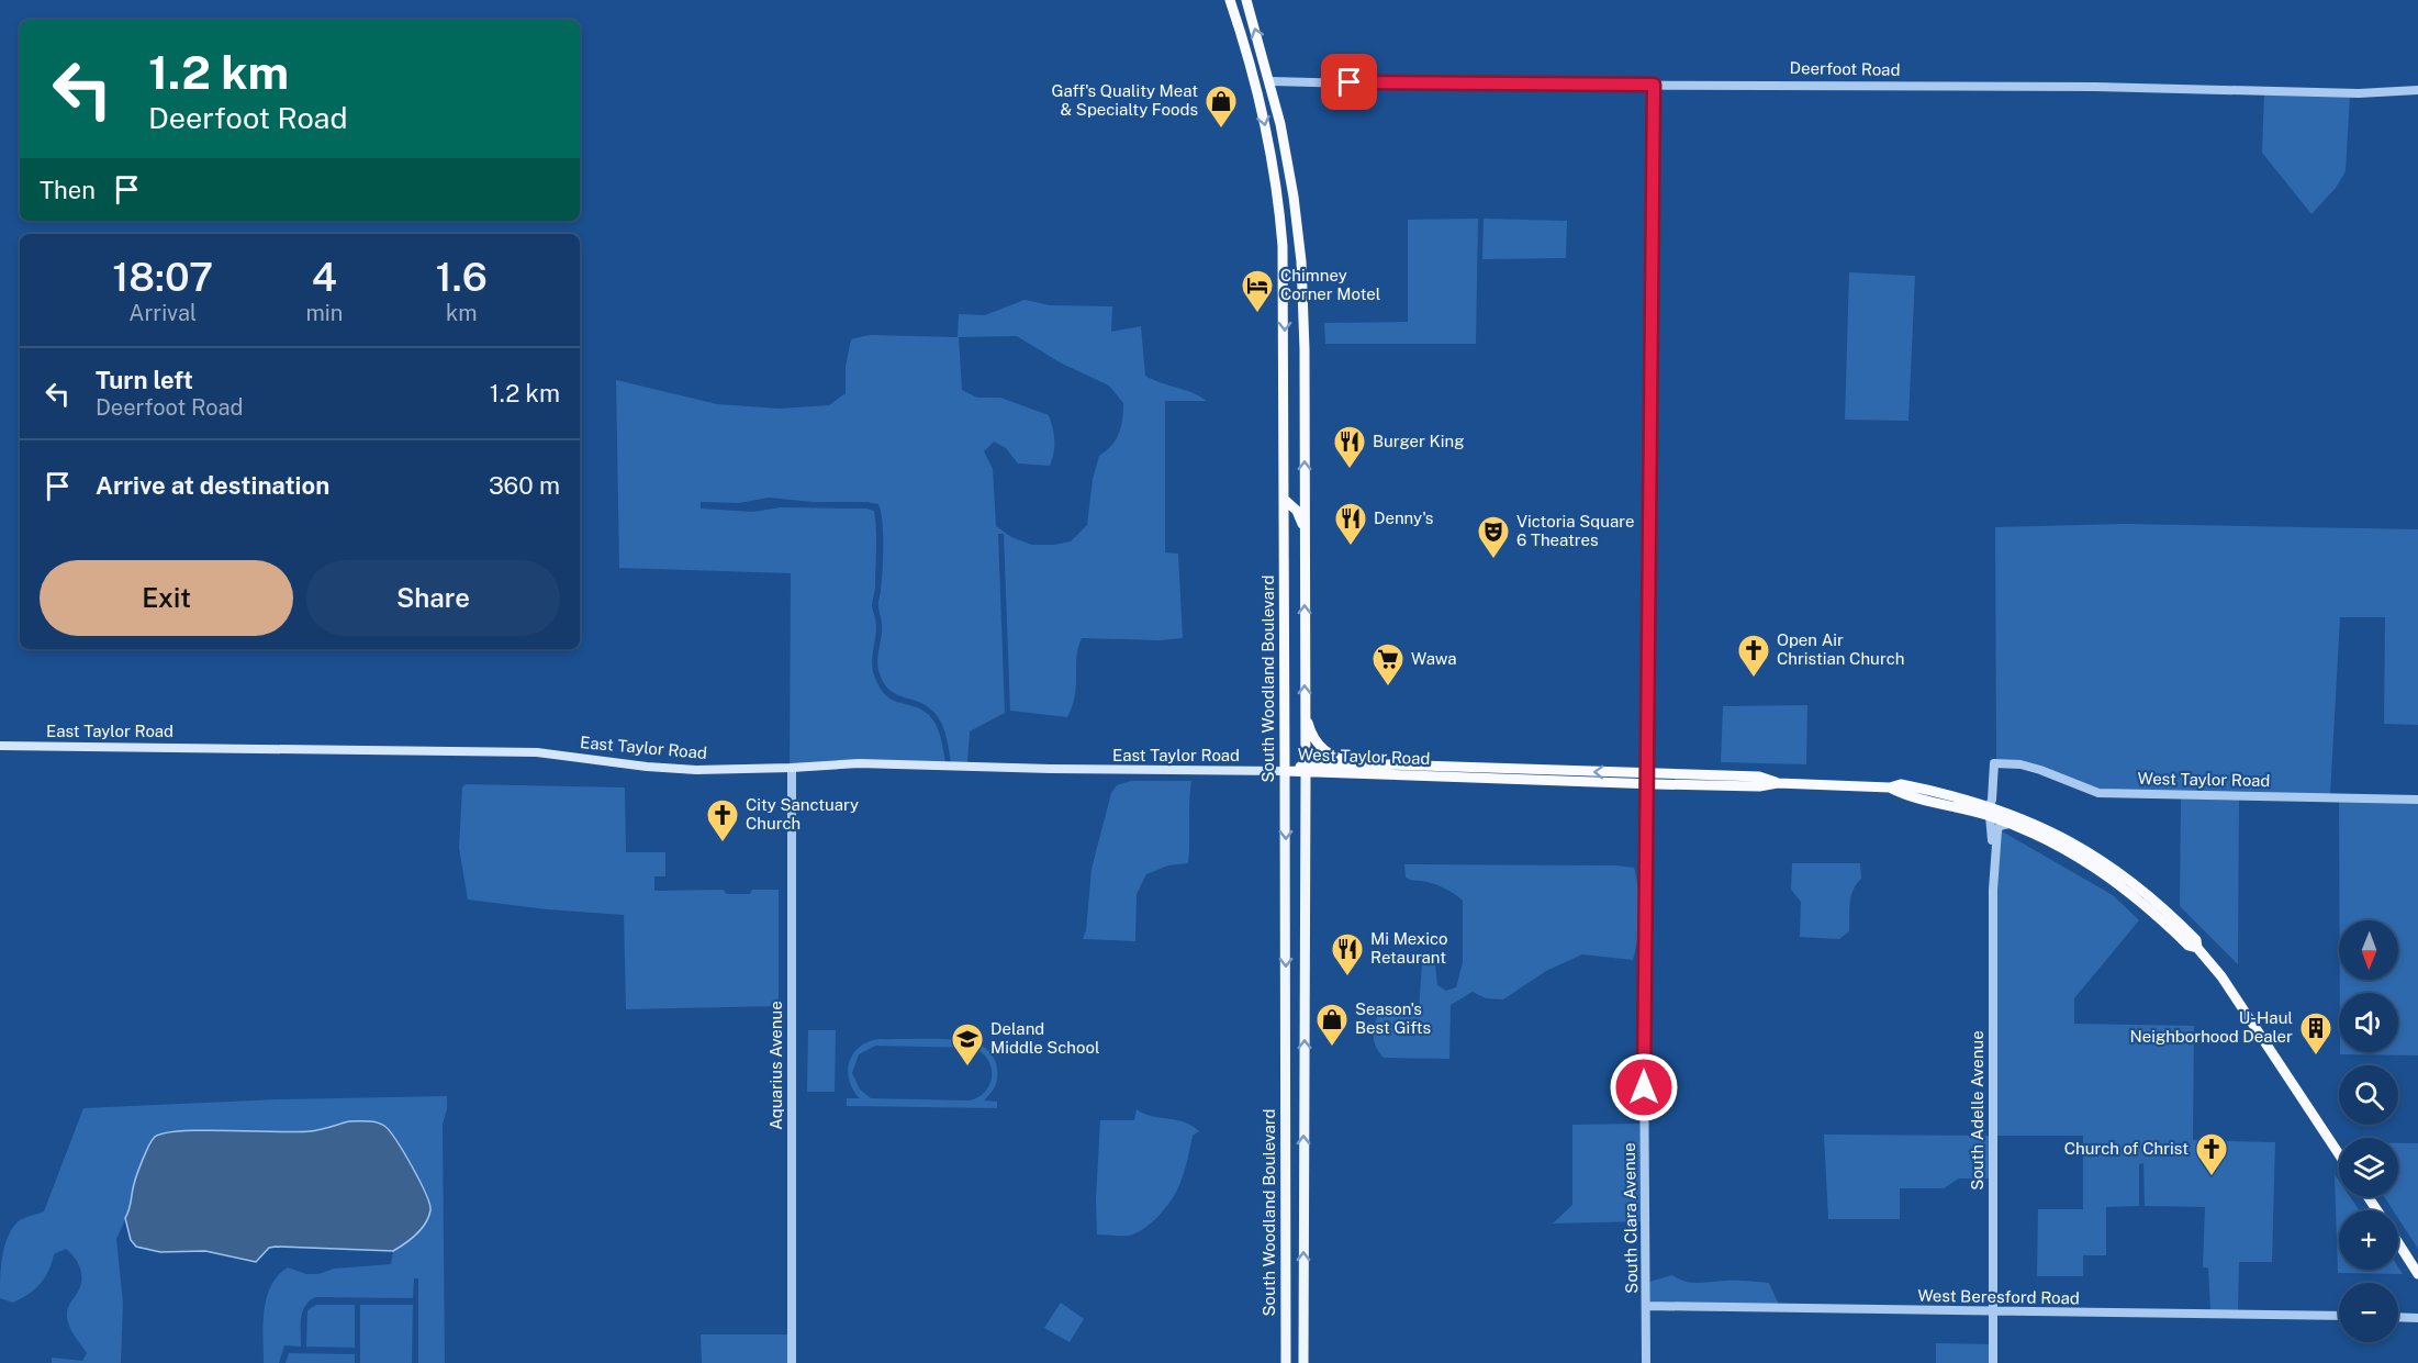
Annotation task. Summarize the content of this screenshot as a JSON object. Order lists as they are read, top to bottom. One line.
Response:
{"streets":{"highway":["South Woodland Boulevard","West Taylor Road"],"main road":["East Taylor Road"],"street":["Deerfoot Road","Aquarius Avenue","South Adelle Avenue","South Clara Avenue","West Beresford Road"]},"crossings":[["Deerfoot Road","South Woodland Boulevard"],["Deerfoot Road","South Clara Avenue"],["South Woodland Boulevard","East Taylor Road"],["South Woodland Boulevard","West Taylor Road"],["East Taylor Road","West Taylor Road"],["East Taylor Road","Aquarius Avenue"],["West Taylor Road","South Adelle Avenue"],["West Taylor Road","South Clara Avenue"],["South Adelle Avenue","West Beresford Road"],["South Clara Avenue","West Beresford Road"]],"places":{"shop":["Gaff's Quality Meat & Specialty Foods","Season's Best Gifts"],"hotel":["Chimney Corner Motel"],"restaurant":["Burger King","Denny's","Mi Mexico Retaurant"],"theatre":["Victoria Square 6 Theatres"],"church":["Open Air Christian Church","City Sanctuary Church","Church of Christ"],"supermarket":["Wawa"],"building":["U-Haul Neighborhood Dealer"],"school or university":["Deland Middle School"]},"north":"bottom","page":{"turn":["1.2 km","Deerfoot Road"],"then":"Then","eta":["18:07","Arrival","4","min","1.6","km"],"list":[{"name":"Turn left","note":"Deerfoot Road","value":"1.2 km"},{"name":"Arrive at destination","value":"360 m"}],"buttons":["Exit","Share"],"map_buttons":["+","−"]}}
